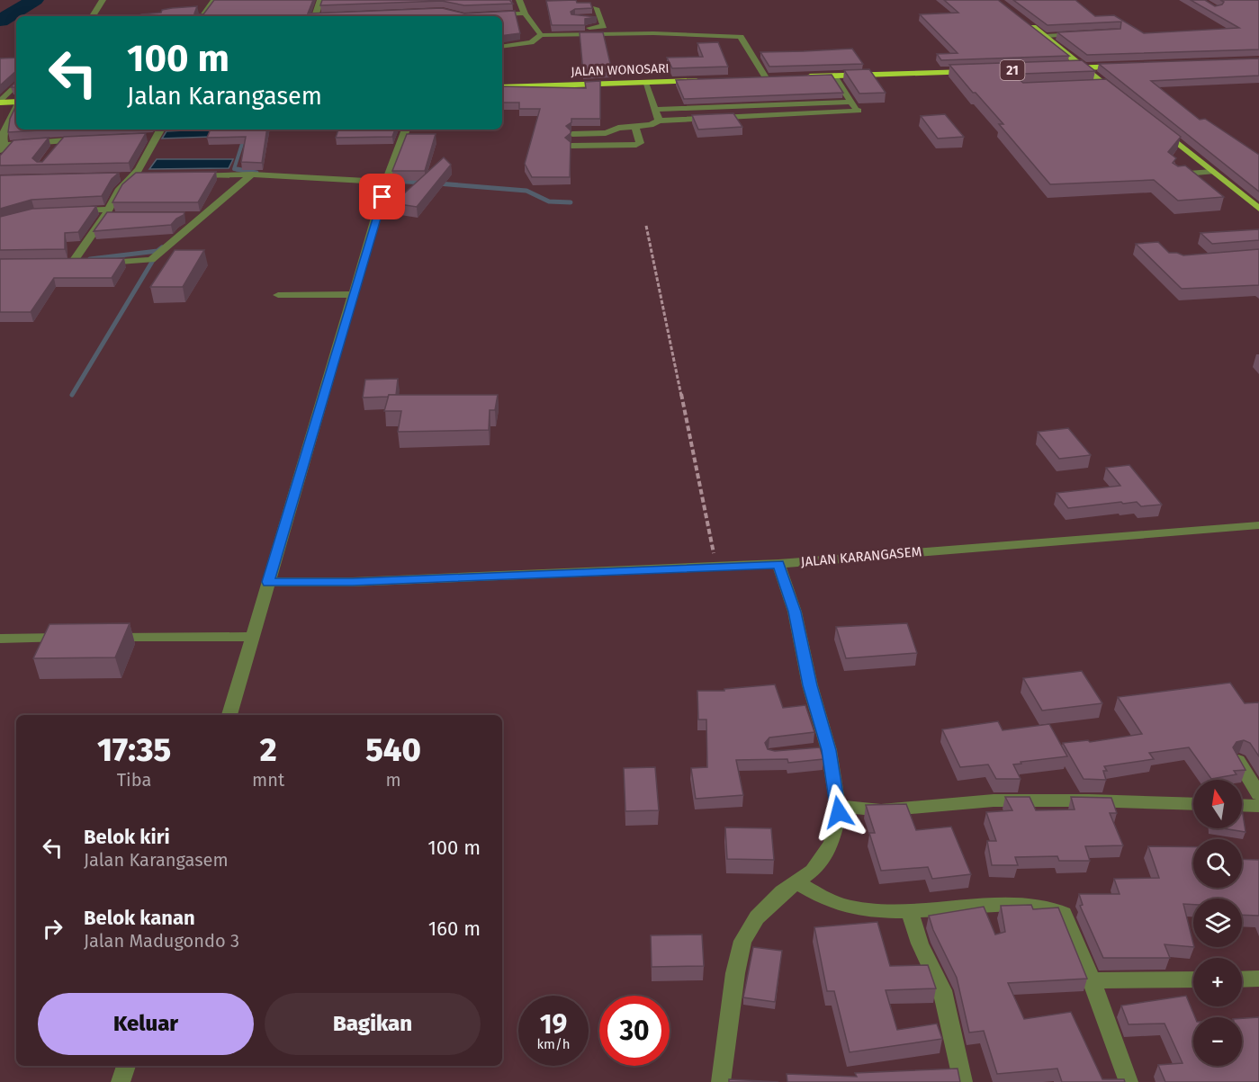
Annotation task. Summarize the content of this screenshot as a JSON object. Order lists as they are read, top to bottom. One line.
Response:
{"streets":{"highway":["JALAN WONOSARI","21"],"street":["JALAN KARANGASEM"]},"north":"top","page":{"turn":["100 m","Jalan Karangasem"],"eta":["17:35","Tiba","2","mnt","540","m"],"map_buttons":["+","−"],"list":[{"name":"Belok kiri","note":"Jalan Karangasem","value":"100 m"},{"name":"Belok kanan","note":"Jalan Madugondo 3","value":"160 m"}],"buttons":["Keluar","Bagikan"],"speed":"19 km/h","limit":"30"}}
